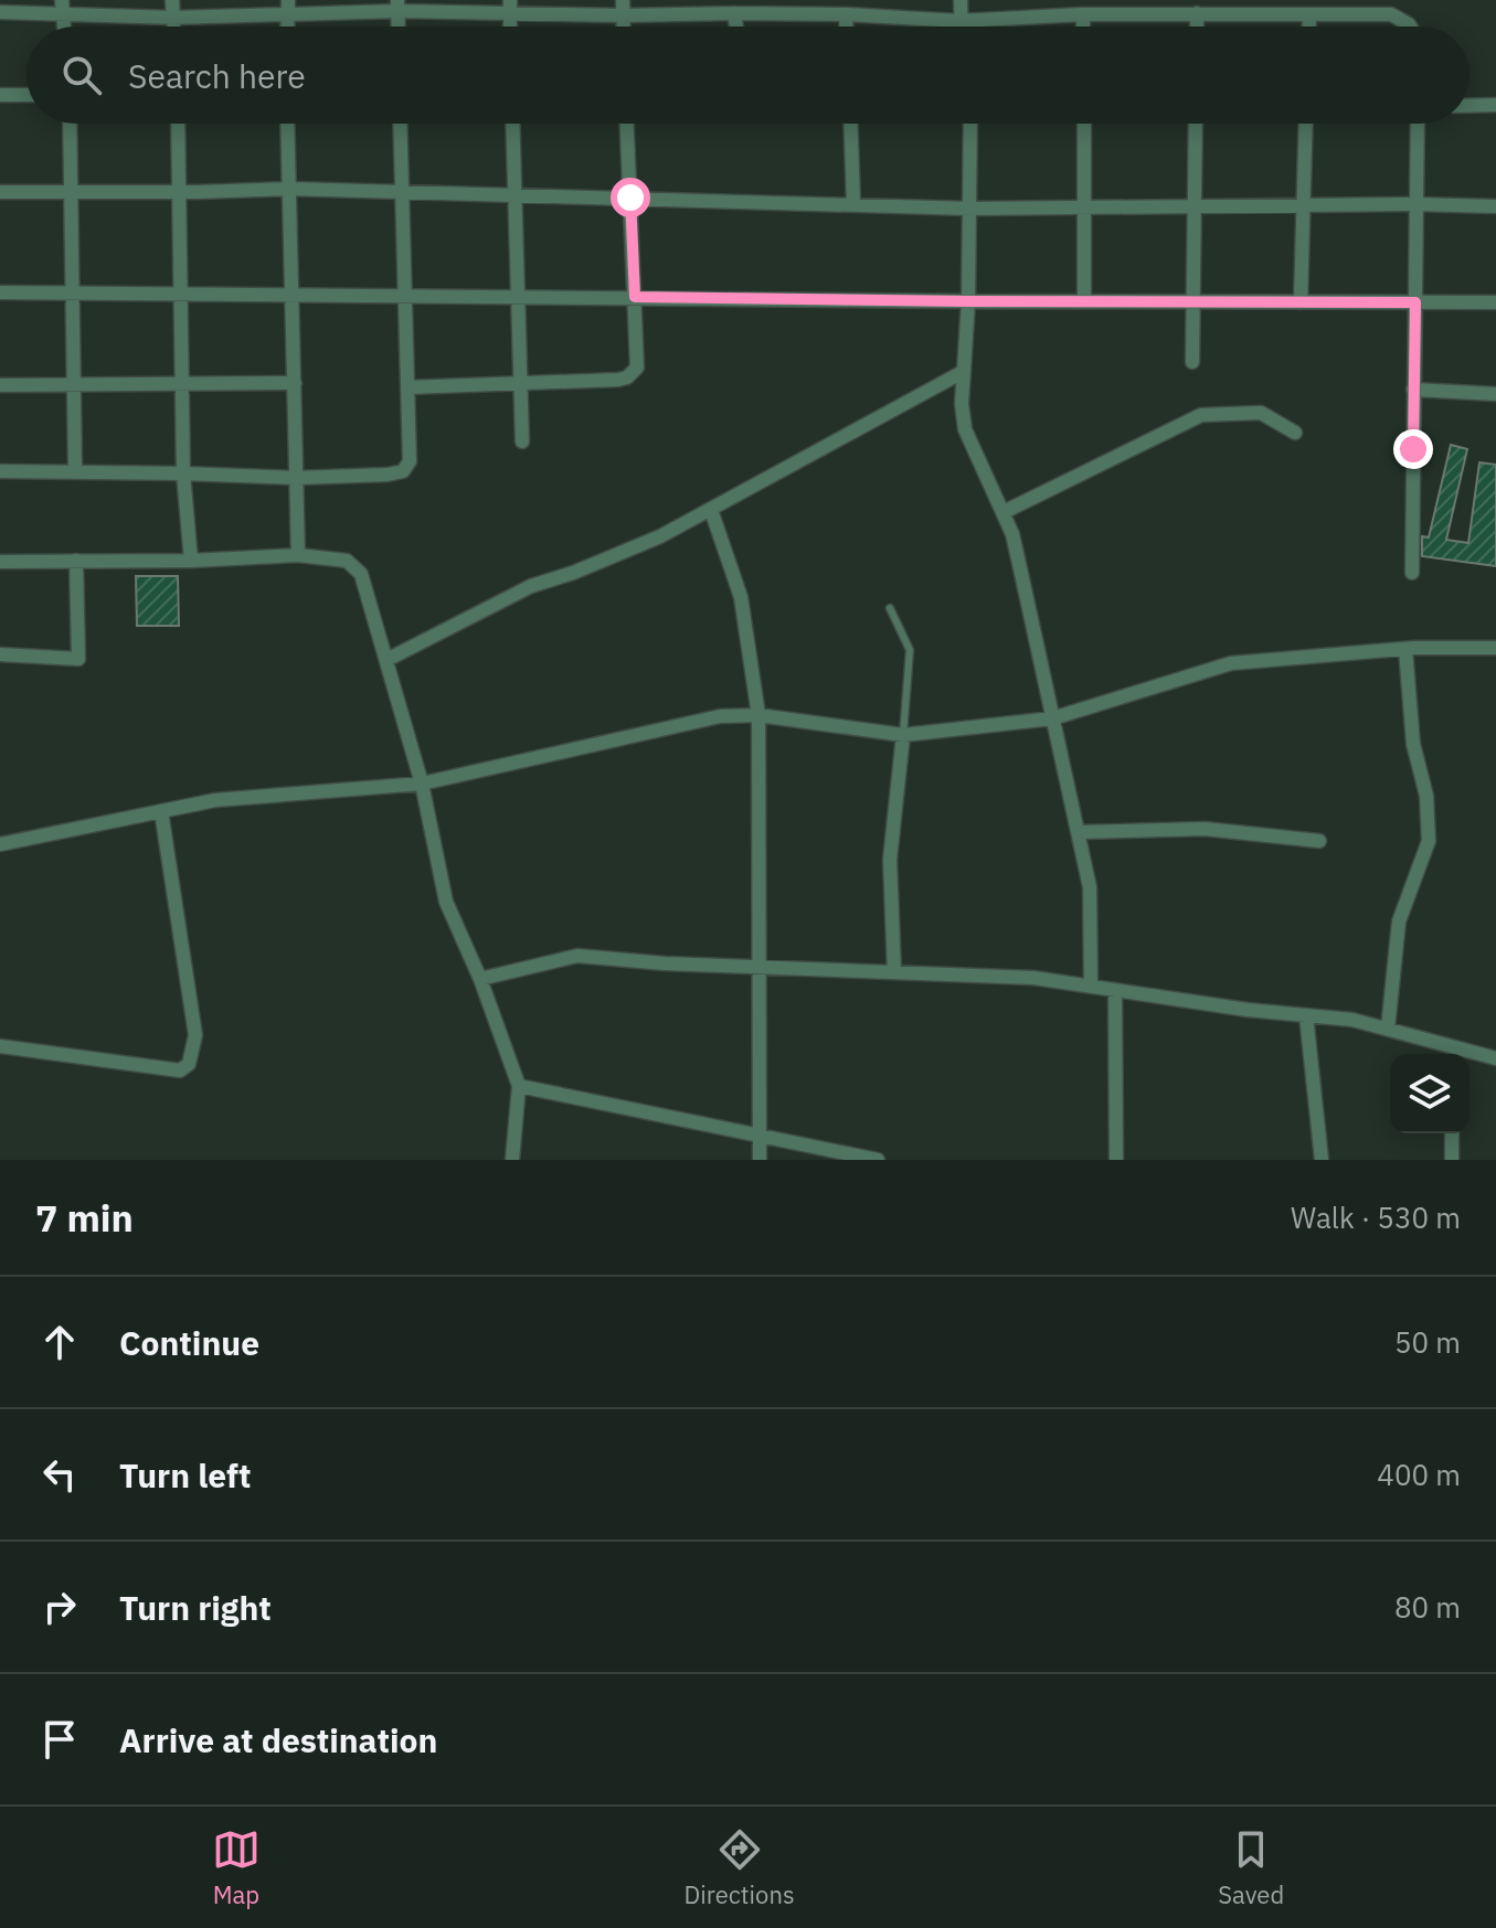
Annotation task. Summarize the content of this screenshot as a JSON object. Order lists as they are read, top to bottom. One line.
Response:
{"page":{"search":"Search here","heading":["7 min","Walk · 530 m"],"list":[["Continue","50 m"],["Turn left","400 m"],["Turn right","80 m"],"Arrive at destination"],"nav":["Map","Directions","Saved"]}}
